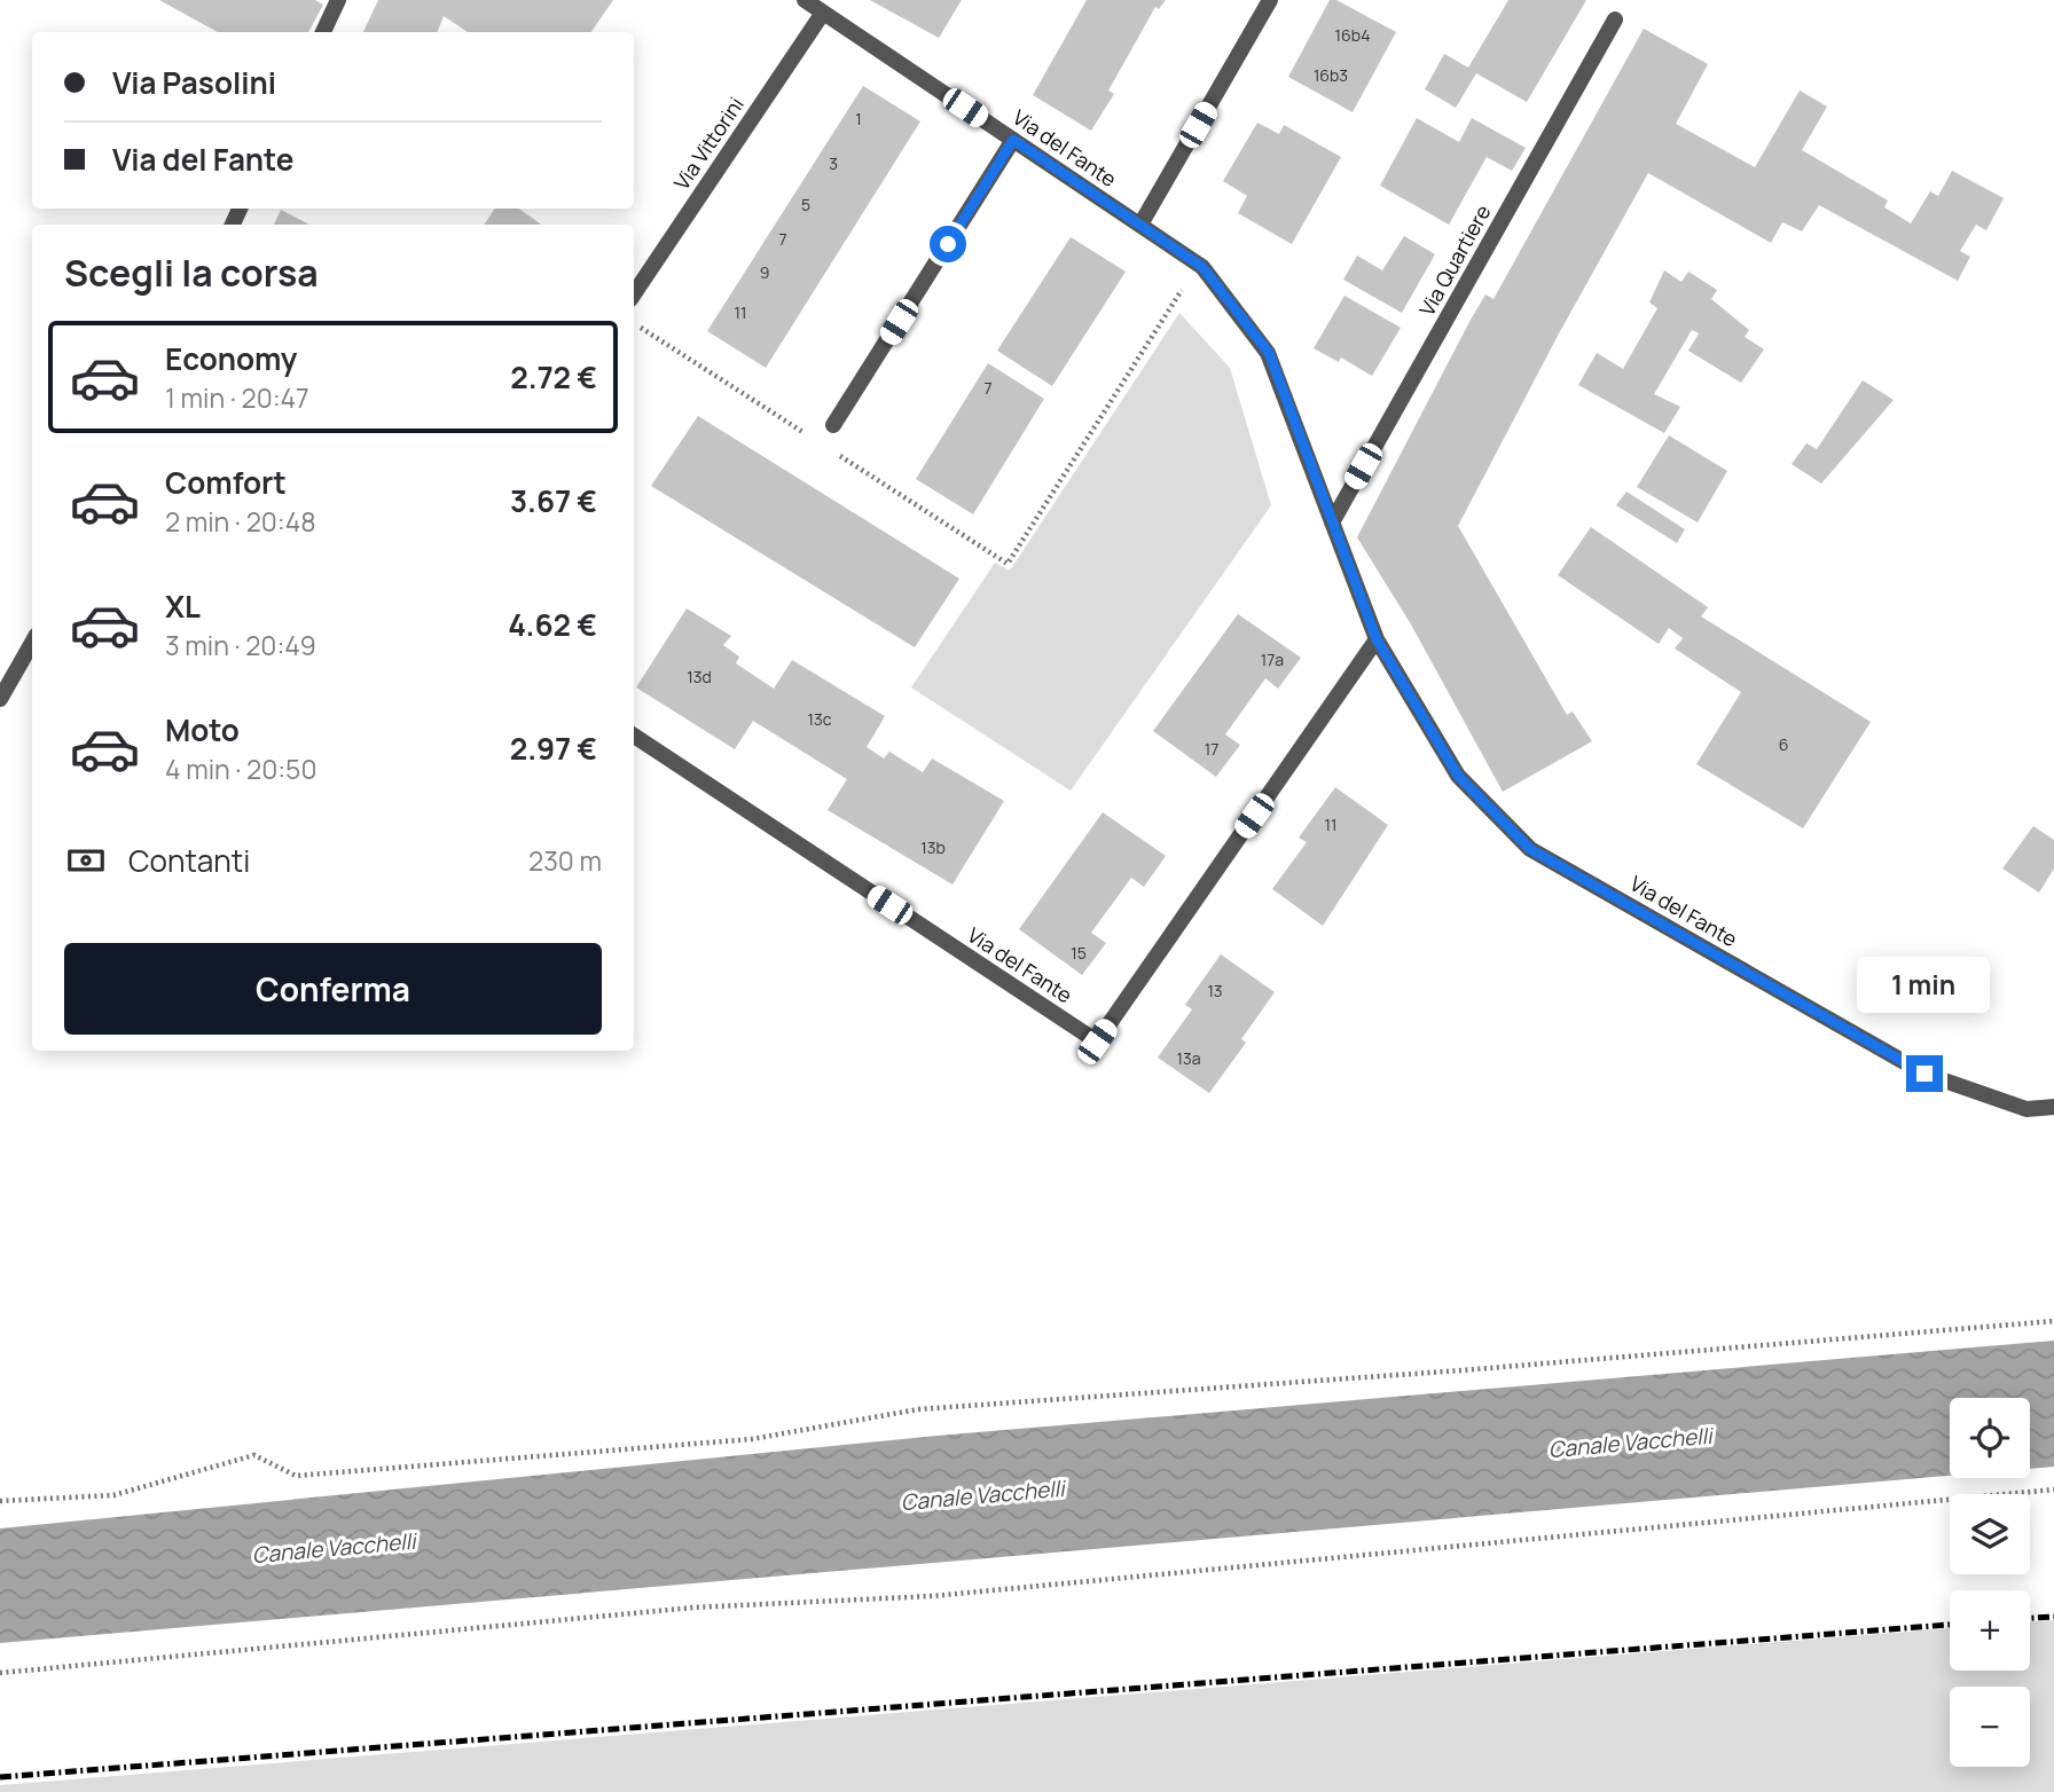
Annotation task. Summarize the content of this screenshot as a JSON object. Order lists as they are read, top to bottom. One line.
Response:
{"streets":{"street":["Via Vittorini","Via del Fante","Via Quartiere"]},"crossings":[["Via Vittorini","Via del Fante"],["Via del Fante","Via Quartiere"]],"water":["Canale Vacchelli"],"house_numbers":["16b4","16b3","1","3","5","7","9","11","7","17a","13d","13c","6","17","11","13b","15","13","13a"],"page":{"banner":["Via Pasolini","Via del Fante"],"heading":"Scegli la corsa","list":[{"name":"Economy","note":"1 min · 20:47","value":"2.72 €"},{"name":"Comfort","note":"2 min · 20:48","value":"3.67 €"},{"name":"XL","note":"3 min · 20:49","value":"4.62 €"},{"name":"Moto","note":"4 min · 20:50","value":"2.97 €"}],"pay":["Contanti","230 m"],"buttons":"Conferma","bubble":"1 min","map_buttons":["+","−"]}}
